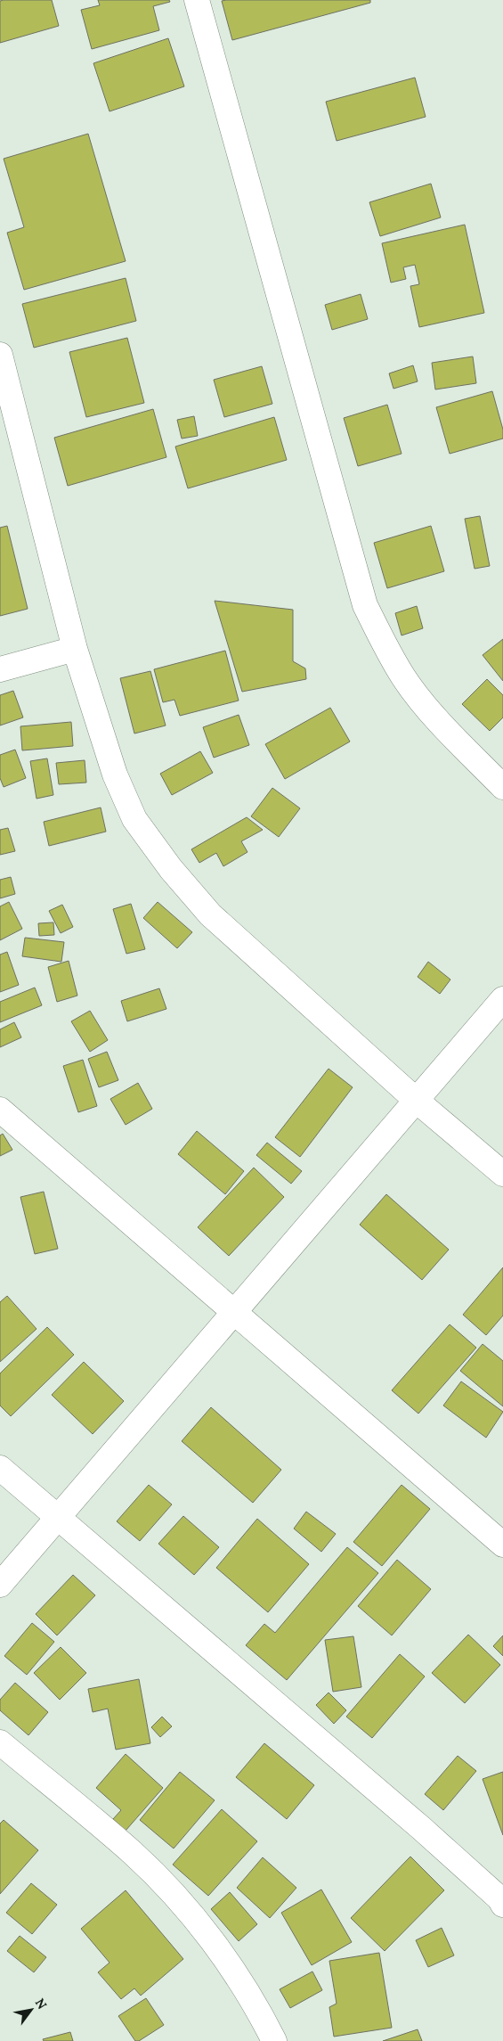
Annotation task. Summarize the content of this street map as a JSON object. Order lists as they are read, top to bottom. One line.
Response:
{"north":"top right"}
